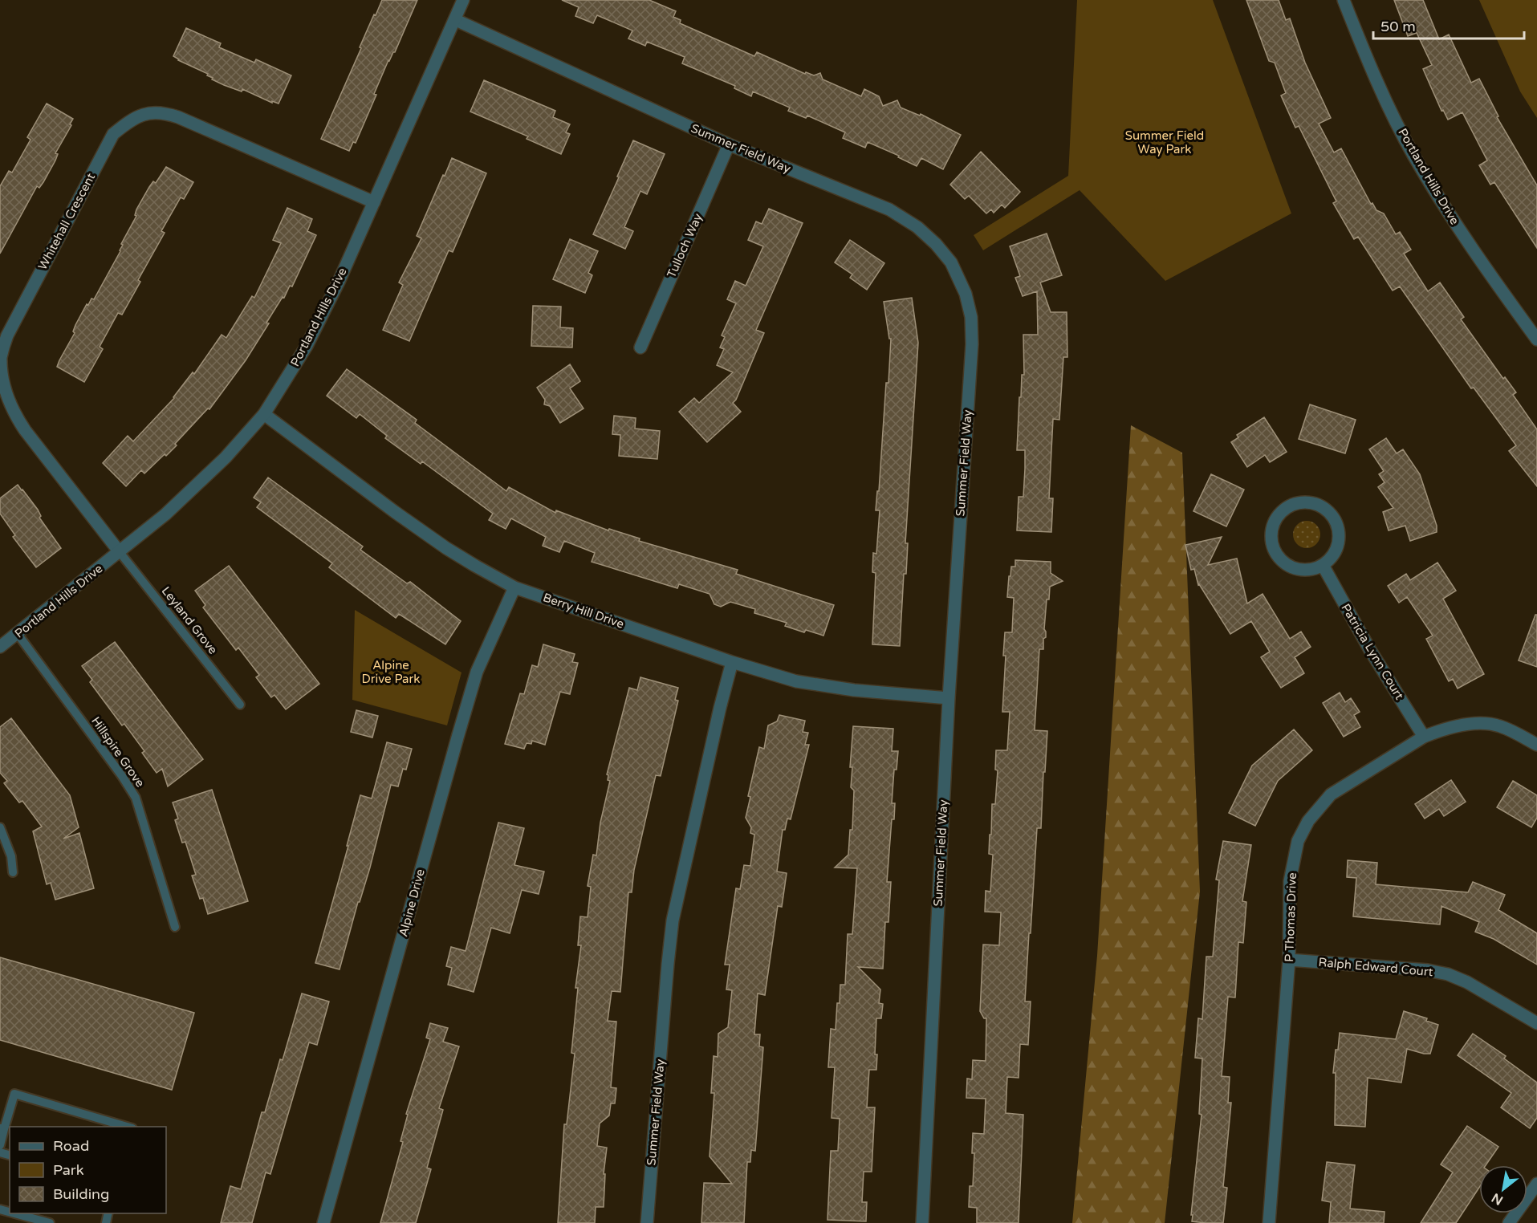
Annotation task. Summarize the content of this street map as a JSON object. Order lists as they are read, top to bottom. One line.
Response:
{"streets":{"street":["Summer Field Way","Portland Hills Drive","Whitehall Crescent","Tulloch Way","Berry Hill Drive","Patricia Lynn Court","Alpine Drive","P Thomas Drive","Ralph Edward Court"],"lane":["Leyland Grove","Hillspire Grove"]},"crossings":[["Summer Field Way","Portland Hills Drive"],["Summer Field Way","Tulloch Way"],["Summer Field Way","Berry Hill Drive"],["Portland Hills Drive","Whitehall Crescent"],["Portland Hills Drive","Berry Hill Drive"],["Portland Hills Drive","Leyland Grove"],["Portland Hills Drive","Hillspire Grove"],["Whitehall Crescent","Leyland Grove"],["Berry Hill Drive","Alpine Drive"],["Patricia Lynn Court","P Thomas Drive"],["P Thomas Drive","Ralph Edward Court"]],"parks":["Summer Field Way Park","Alpine Drive Park"],"legend":["Road","Park","Building"],"scale_bar":"50 m","north":"bottom left"}
